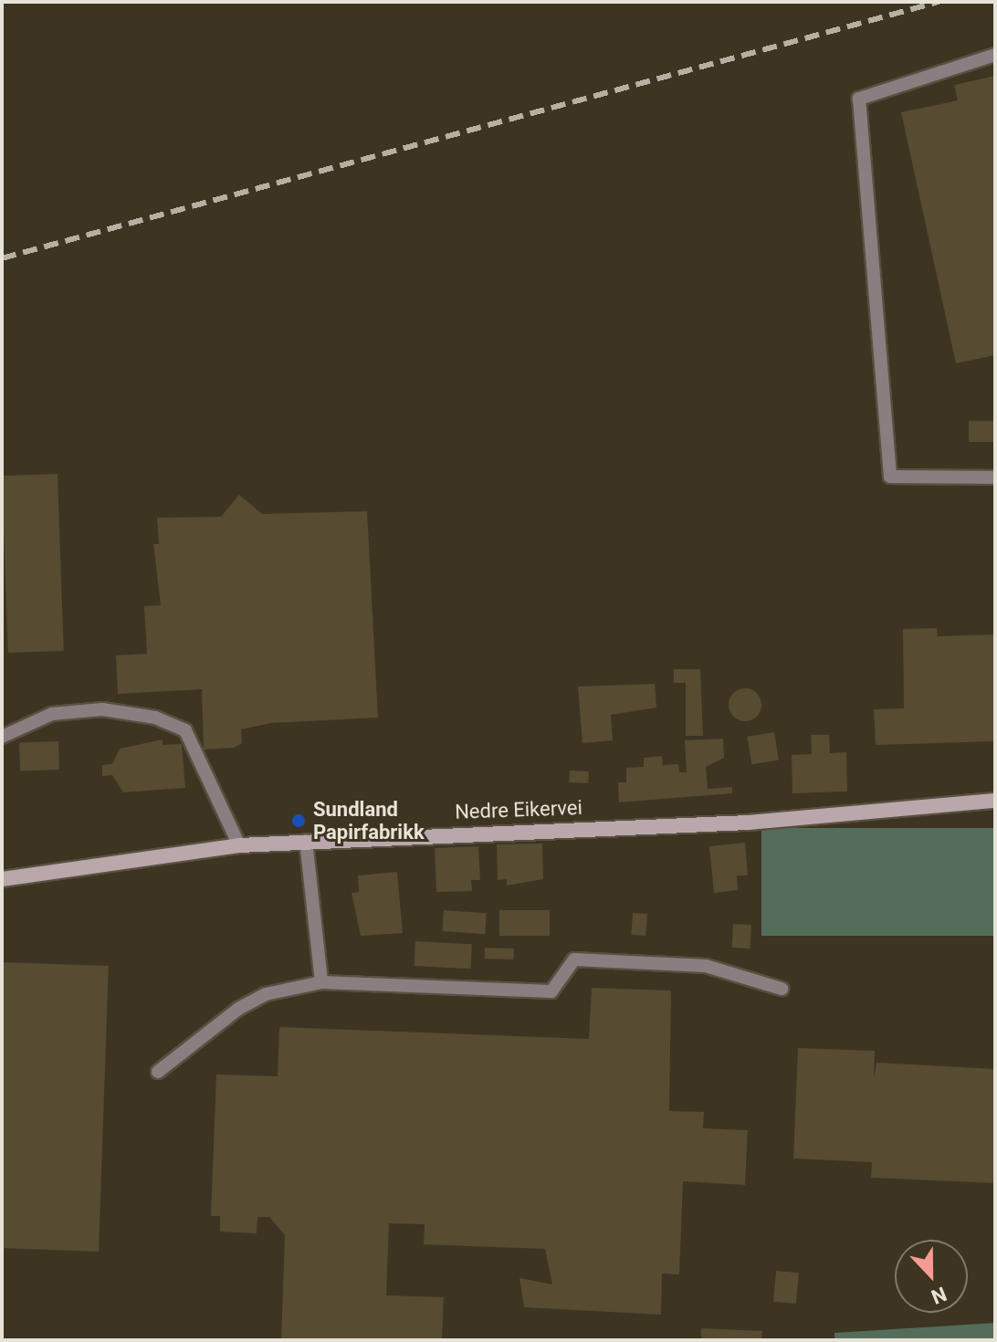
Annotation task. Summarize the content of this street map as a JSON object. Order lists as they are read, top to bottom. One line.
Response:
{"streets":{"main road":["Nedre Eikervei"]},"places":["Sundland Papirfabrikk"],"north":"bottom"}
